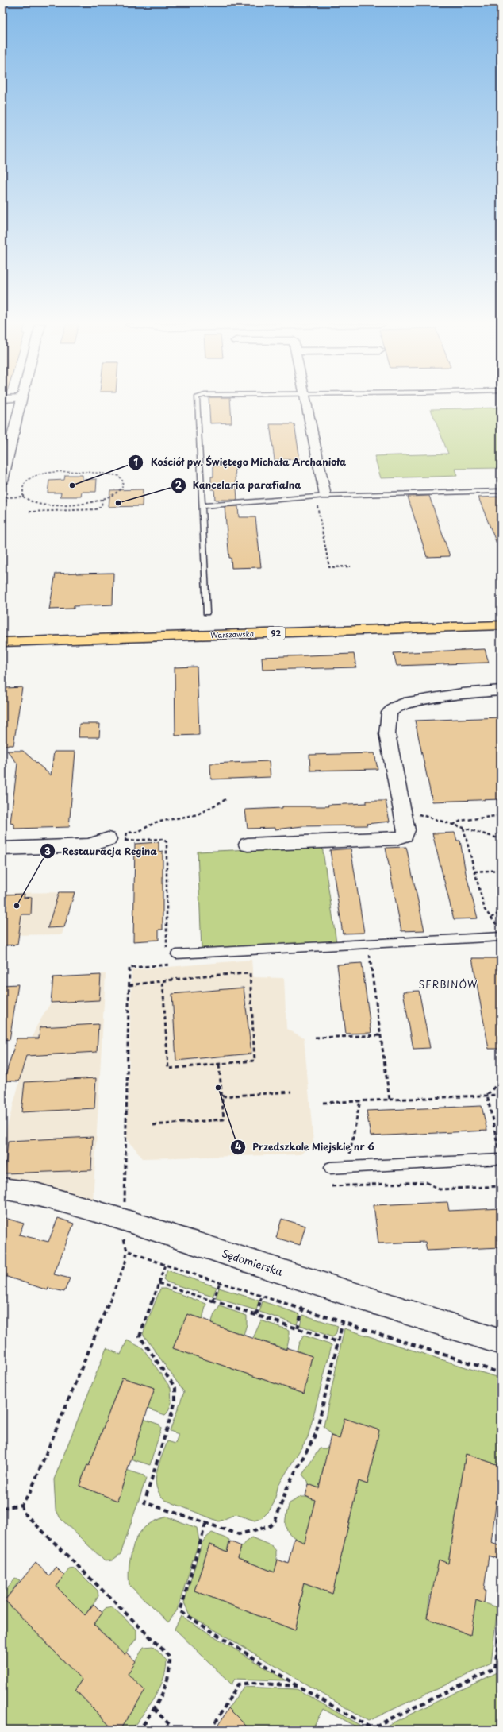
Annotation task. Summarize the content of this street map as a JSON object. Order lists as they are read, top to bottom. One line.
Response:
{"streets":{"main road":["92","Warszawska"],"street":["Sędomierska"]},"districts":["SERBINÓW"],"places":["Kościół pw. Świętego Michała Archanioła","Kancelaria parafialna","Restauracja Regina","Przedszkole Miejskie nr 6"]}
